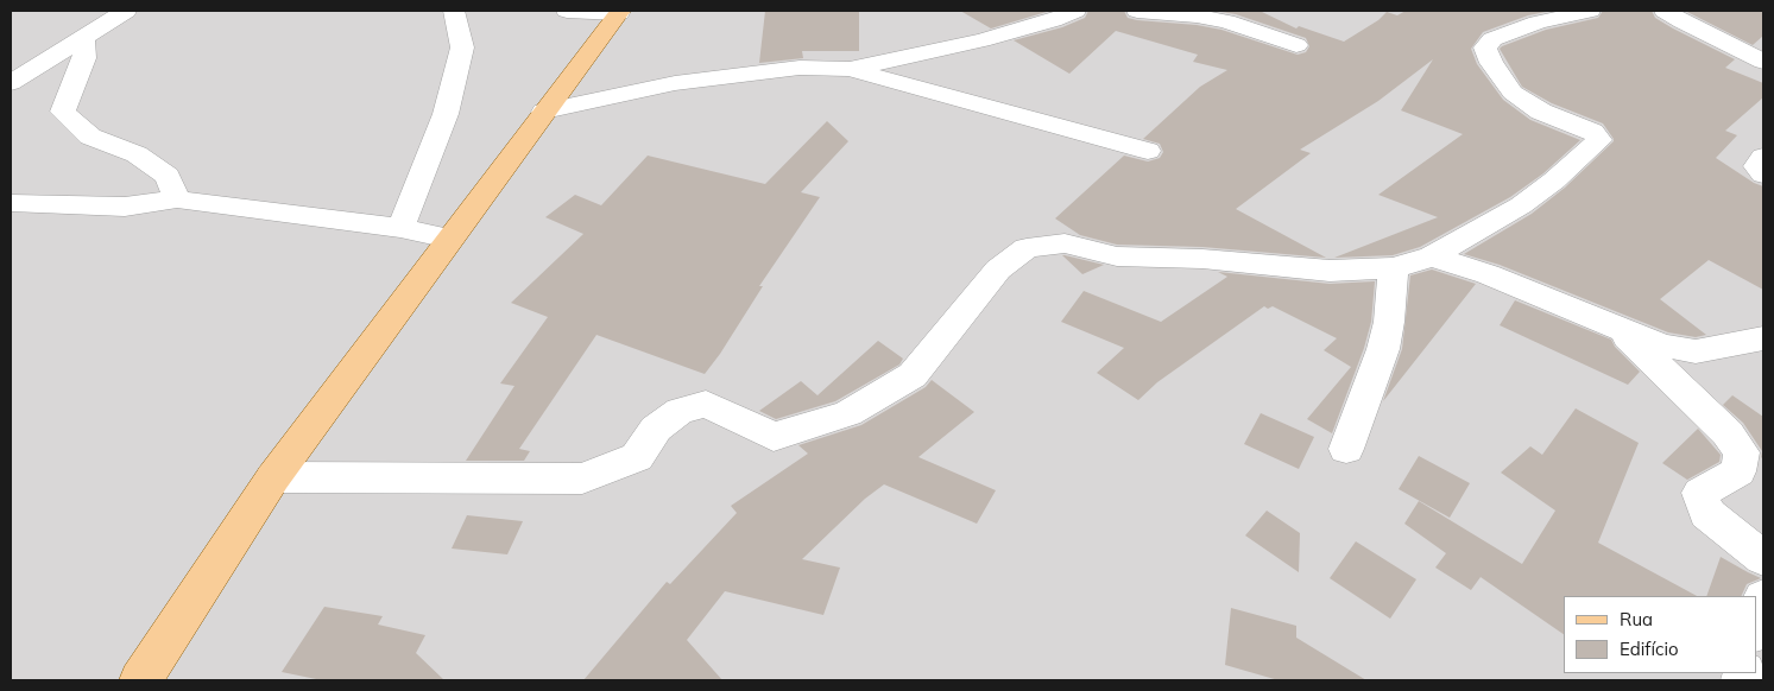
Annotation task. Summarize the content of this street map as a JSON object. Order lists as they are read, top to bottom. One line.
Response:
{"legend":["Rua","Edifício"]}
